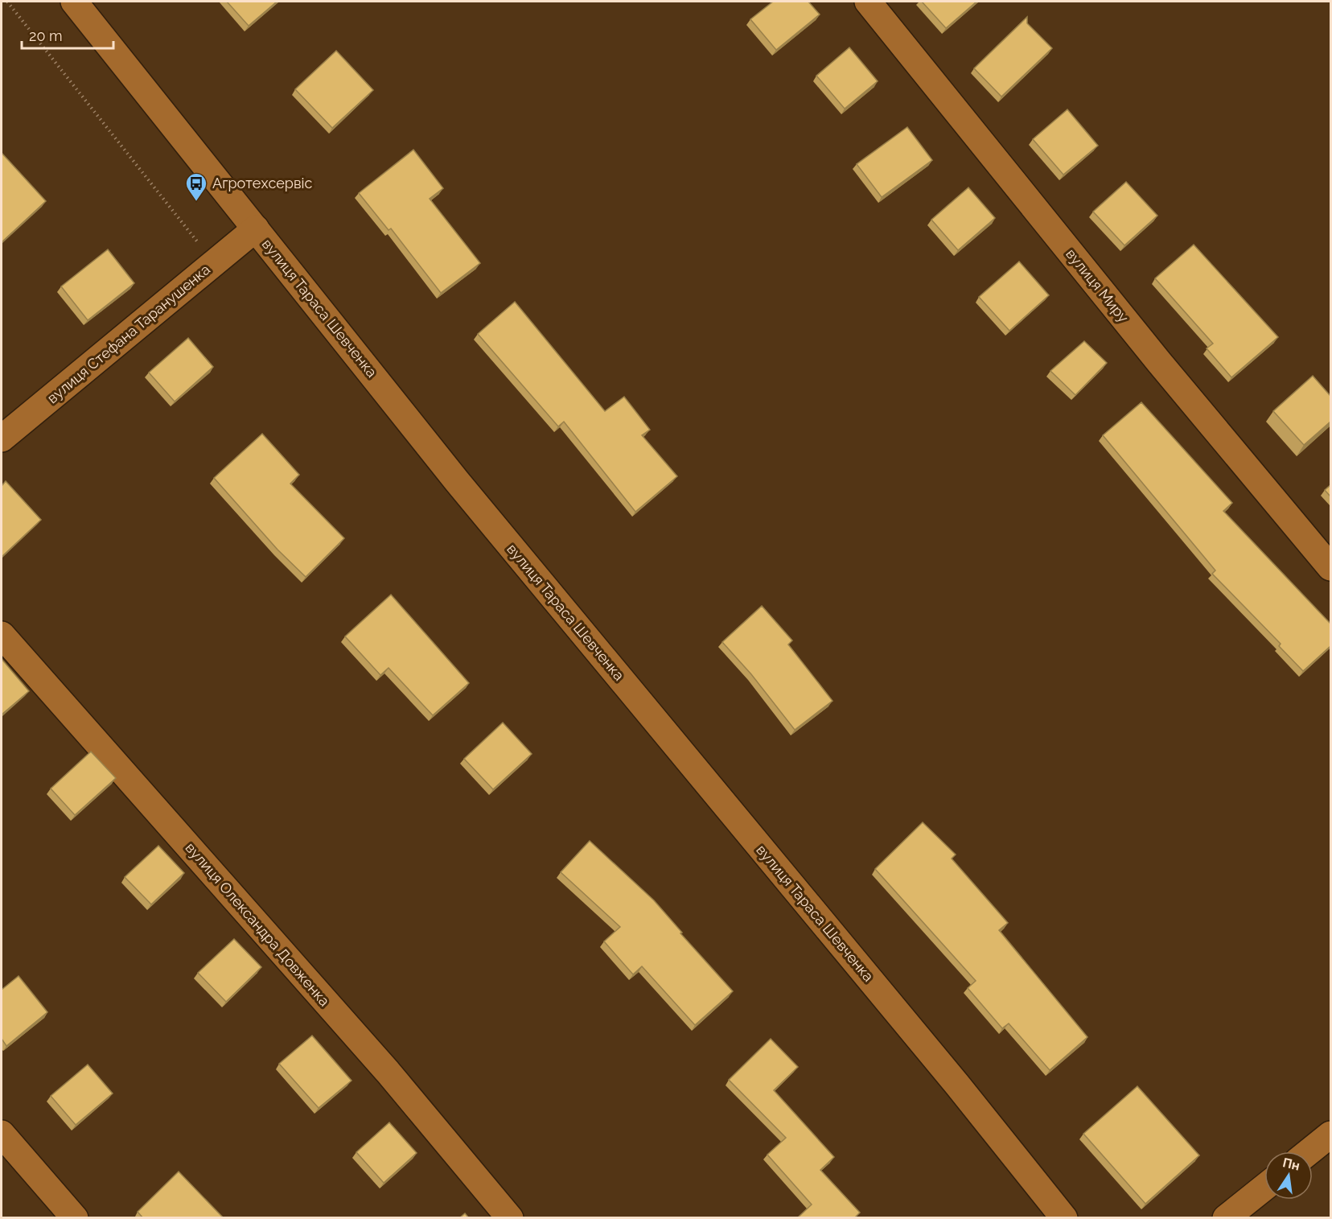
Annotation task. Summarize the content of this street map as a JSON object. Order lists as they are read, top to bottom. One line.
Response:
{"streets":{"street":["вулиця Миру","вулиця Тараса Шевченка","вулиця Стефана Таранушенка","вулиця Олександра Довженка"]},"crossings":[["вулиця Тараса Шевченка","вулиця Стефана Таранушенка"]],"places":{"bus stop":["Агротехсервіс"]},"scale_bar":"20 m","north":"top"}
